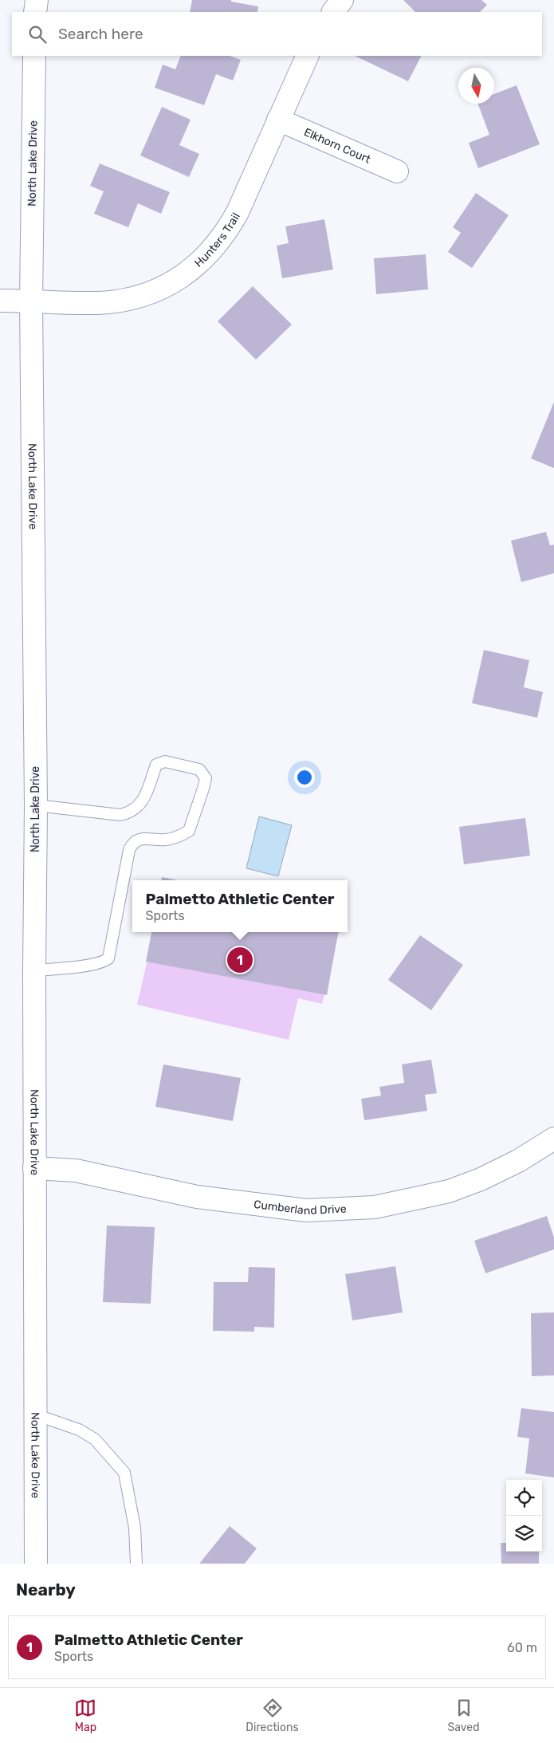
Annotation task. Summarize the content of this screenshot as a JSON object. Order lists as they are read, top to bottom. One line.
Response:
{"streets":{"main road":["Elkhorn Court","North Lake Drive","Hunters Trail","Cumberland Drive"]},"crossings":[["Elkhorn Court","Hunters Trail"],["North Lake Drive","Hunters Trail"],["North Lake Drive","Cumberland Drive"]],"north":"bottom","page":{"search":"Search here","popup":["Palmetto Athletic Center","Sports"],"pins":"1","heading":"Nearby","list":[{"mark":"1","name":"Palmetto Athletic Center","note":"Sports","value":"60 m"}],"nav":["Map","Directions","Saved"]}}
